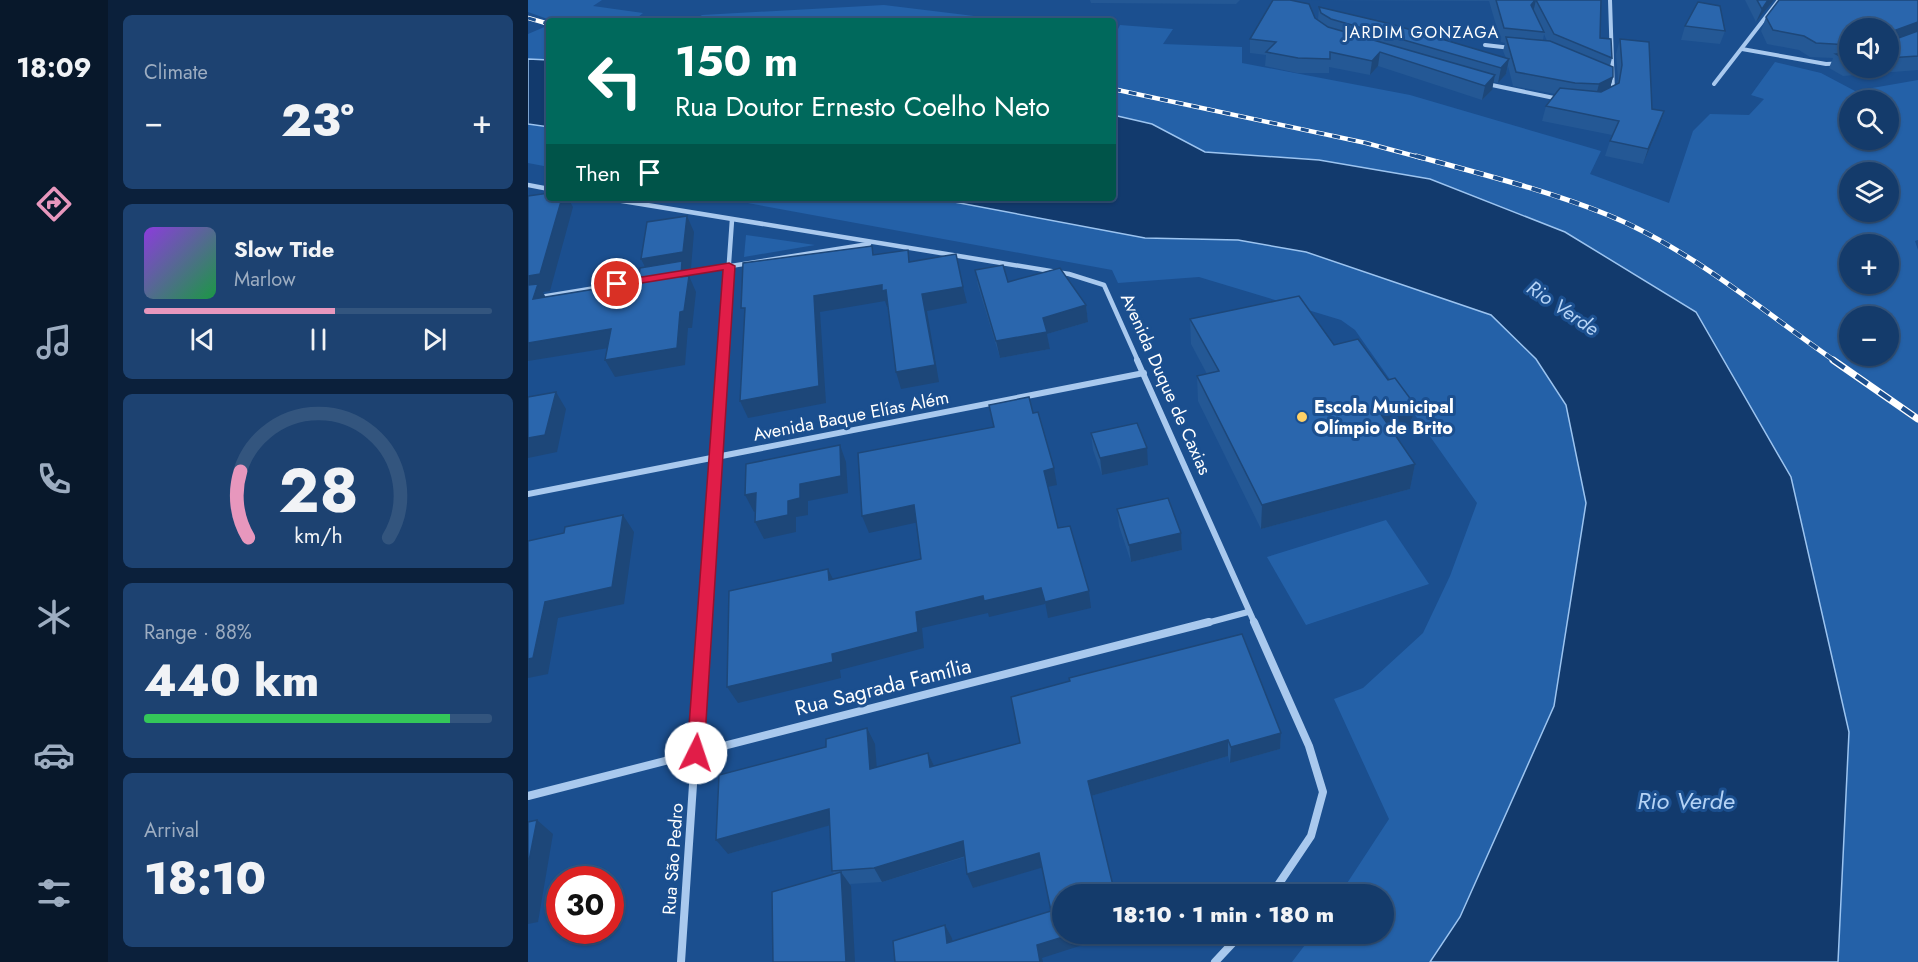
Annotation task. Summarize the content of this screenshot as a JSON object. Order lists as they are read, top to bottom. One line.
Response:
{"streets":{"street":["Avenida Duque de Caxias","Avenida Baque Elías Além","Rua Sagrada Família","Rua São Pedro"]},"crossings":[["Avenida Duque de Caxias","Avenida Baque Elías Além"],["Avenida Duque de Caxias","Rua Sagrada Família"],["Avenida Duque de Caxias","Rua São Pedro"],["Avenida Baque Elías Além","Rua São Pedro"],["Rua Sagrada Família","Rua São Pedro"]],"districts":["JARDIM GONZAGA"],"water":["Rio Verde"],"places":["Escola Municipal Olímpio de Brito"],"page":{"tabs":"18:09","tile":["Climate",["Range · 88%","440 km"],["Arrival","18:10"]],"map_buttons":["+","−"],"turn":["150 m","Rua Doutor Ernesto Coelho Neto"],"heat":["−","23°","+"],"then":"Then","song":["Slow Tide","Marlow"],"limit":"30","trip":"18:10 · 1 min · 180 m","gauge":["28","km/h"]}}
